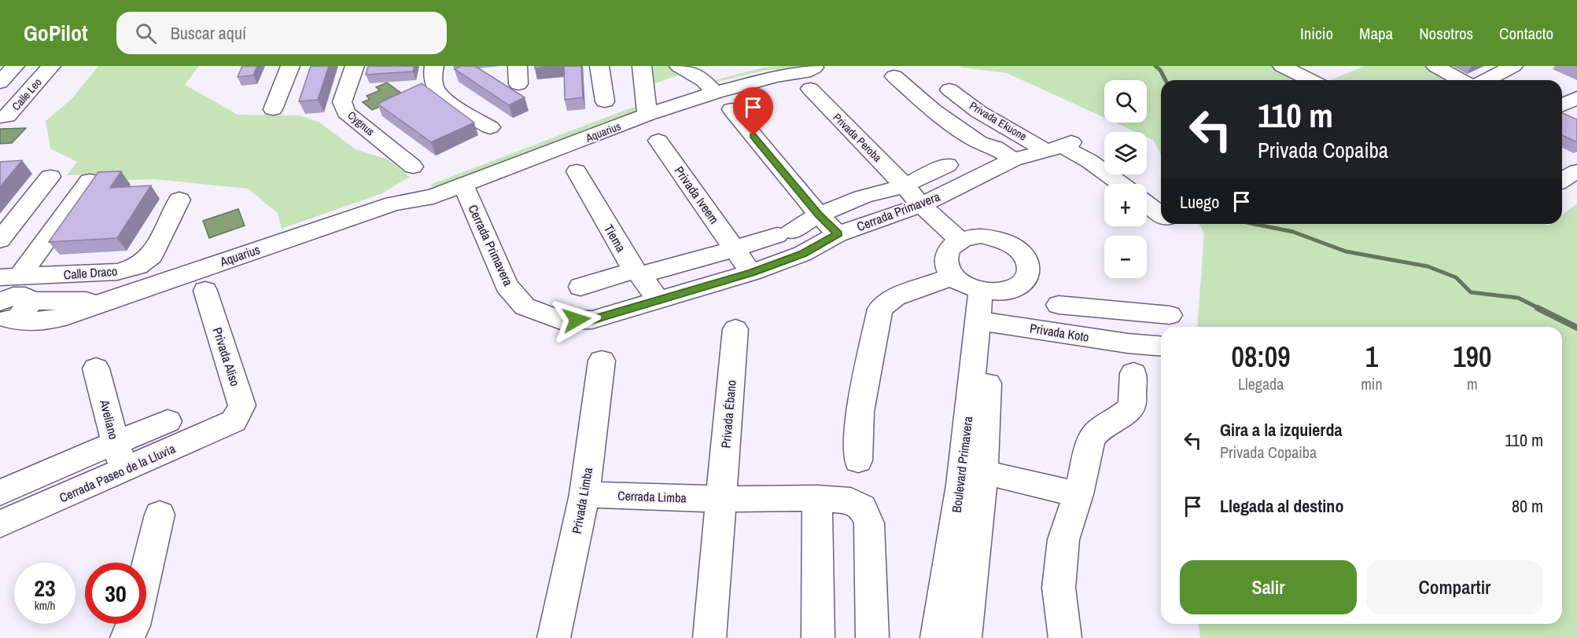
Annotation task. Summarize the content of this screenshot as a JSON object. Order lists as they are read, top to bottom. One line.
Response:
{"streets":{"street":["Calle Leo","Privada Ekuone","Cygnus","Aquarius","Privada Peroba","Privada Iveem","Cerrada Primavera","Tiema","Calle Draco","Privada Koto","Privada Aliso","Privada Ébano","Aveliano","Boulevard Primavera","Cerrada Paseo de la Lluvia","Cerrada Limba","Privada Limba"]},"crossings":[["Privada Ekuone","Cerrada Primavera"],["Privada Peroba","Cerrada Primavera"],["Privada Iveem","Cerrada Primavera"],["Cerrada Primavera","Tiema"],["Privada Koto","Boulevard Primavera"],["Privada Aliso","Cerrada Paseo de la Lluvia"],["Privada Ébano","Cerrada Limba"],["Aveliano","Cerrada Paseo de la Lluvia"],["Cerrada Limba","Privada Limba"]],"page":{"header":"GoPilot","search":"Buscar aquí","nav":["Inicio","Mapa","Nosotros","Contacto"],"map_buttons":["+","−"],"turn":["110 m","Privada Copaiba"],"then":"Luego","eta":["08:09","Llegada","1","min","190","m"],"list":[{"name":"Gira a la izquierda","note":"Privada Copaiba","value":"110 m"},{"name":"Llegada al destino","value":"80 m"}],"buttons":["Salir","Compartir"],"speed":"23 km/h","limit":"30"}}
